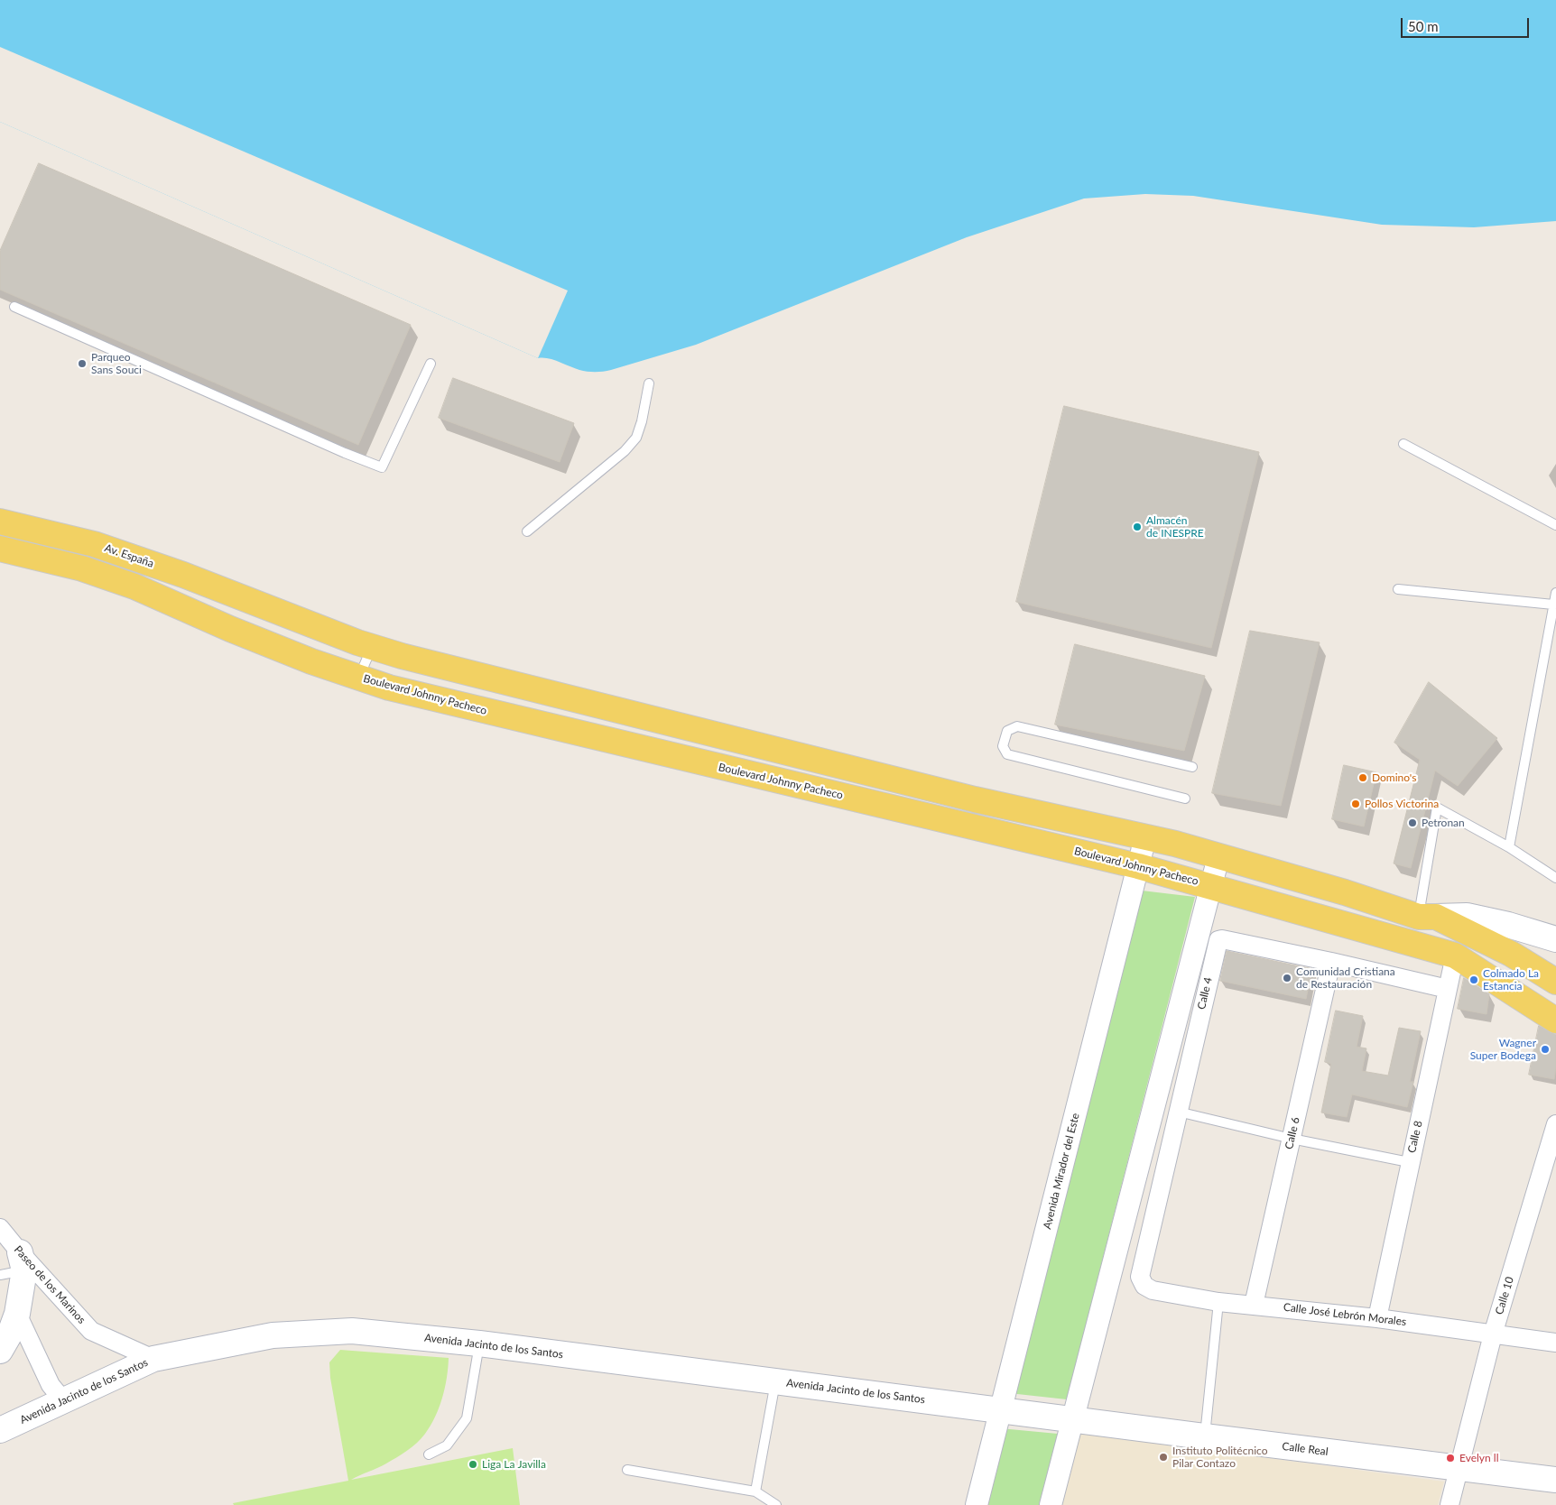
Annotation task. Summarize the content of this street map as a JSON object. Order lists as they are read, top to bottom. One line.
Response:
{"streets":{"main road":["Av. España","Boulevard Johnny Pacheco","Avenida Jacinto de los Santos","Calle Real"],"street":["Calle 4","Calle 6","Calle 8","Avenida Mirador del Este","Paseo de los Marinos","Calle 10","Calle José Lebrón Morales"]},"crossings":[["Boulevard Johnny Pacheco","Calle 8"],["Boulevard Johnny Pacheco","Avenida Mirador del Este"],["Calle 4","Calle 6"],["Calle 4","Calle 8"],["Calle 4","Calle José Lebrón Morales"],["Calle 6","Calle José Lebrón Morales"],["Calle 8","Calle José Lebrón Morales"],["Avenida Mirador del Este","Avenida Jacinto de los Santos"],["Avenida Mirador del Este","Calle Real"],["Paseo de los Marinos","Avenida Jacinto de los Santos"],["Calle 10","Calle José Lebrón Morales"],["Calle 10","Calle Real"],["Avenida Jacinto de los Santos","Calle Real"]],"places":["Parqueo Sans Souci","Almacén de INESPRE","Domino's","Pollos Victorina","Petronan","Comunidad Cristiana de Restauración","Colmado La Estancia","Wagner Super Bodega","Instituto Politécnico Pilar Contazo","Evelyn ll","Liga La Javilla"],"scale_bar":"50 m"}
